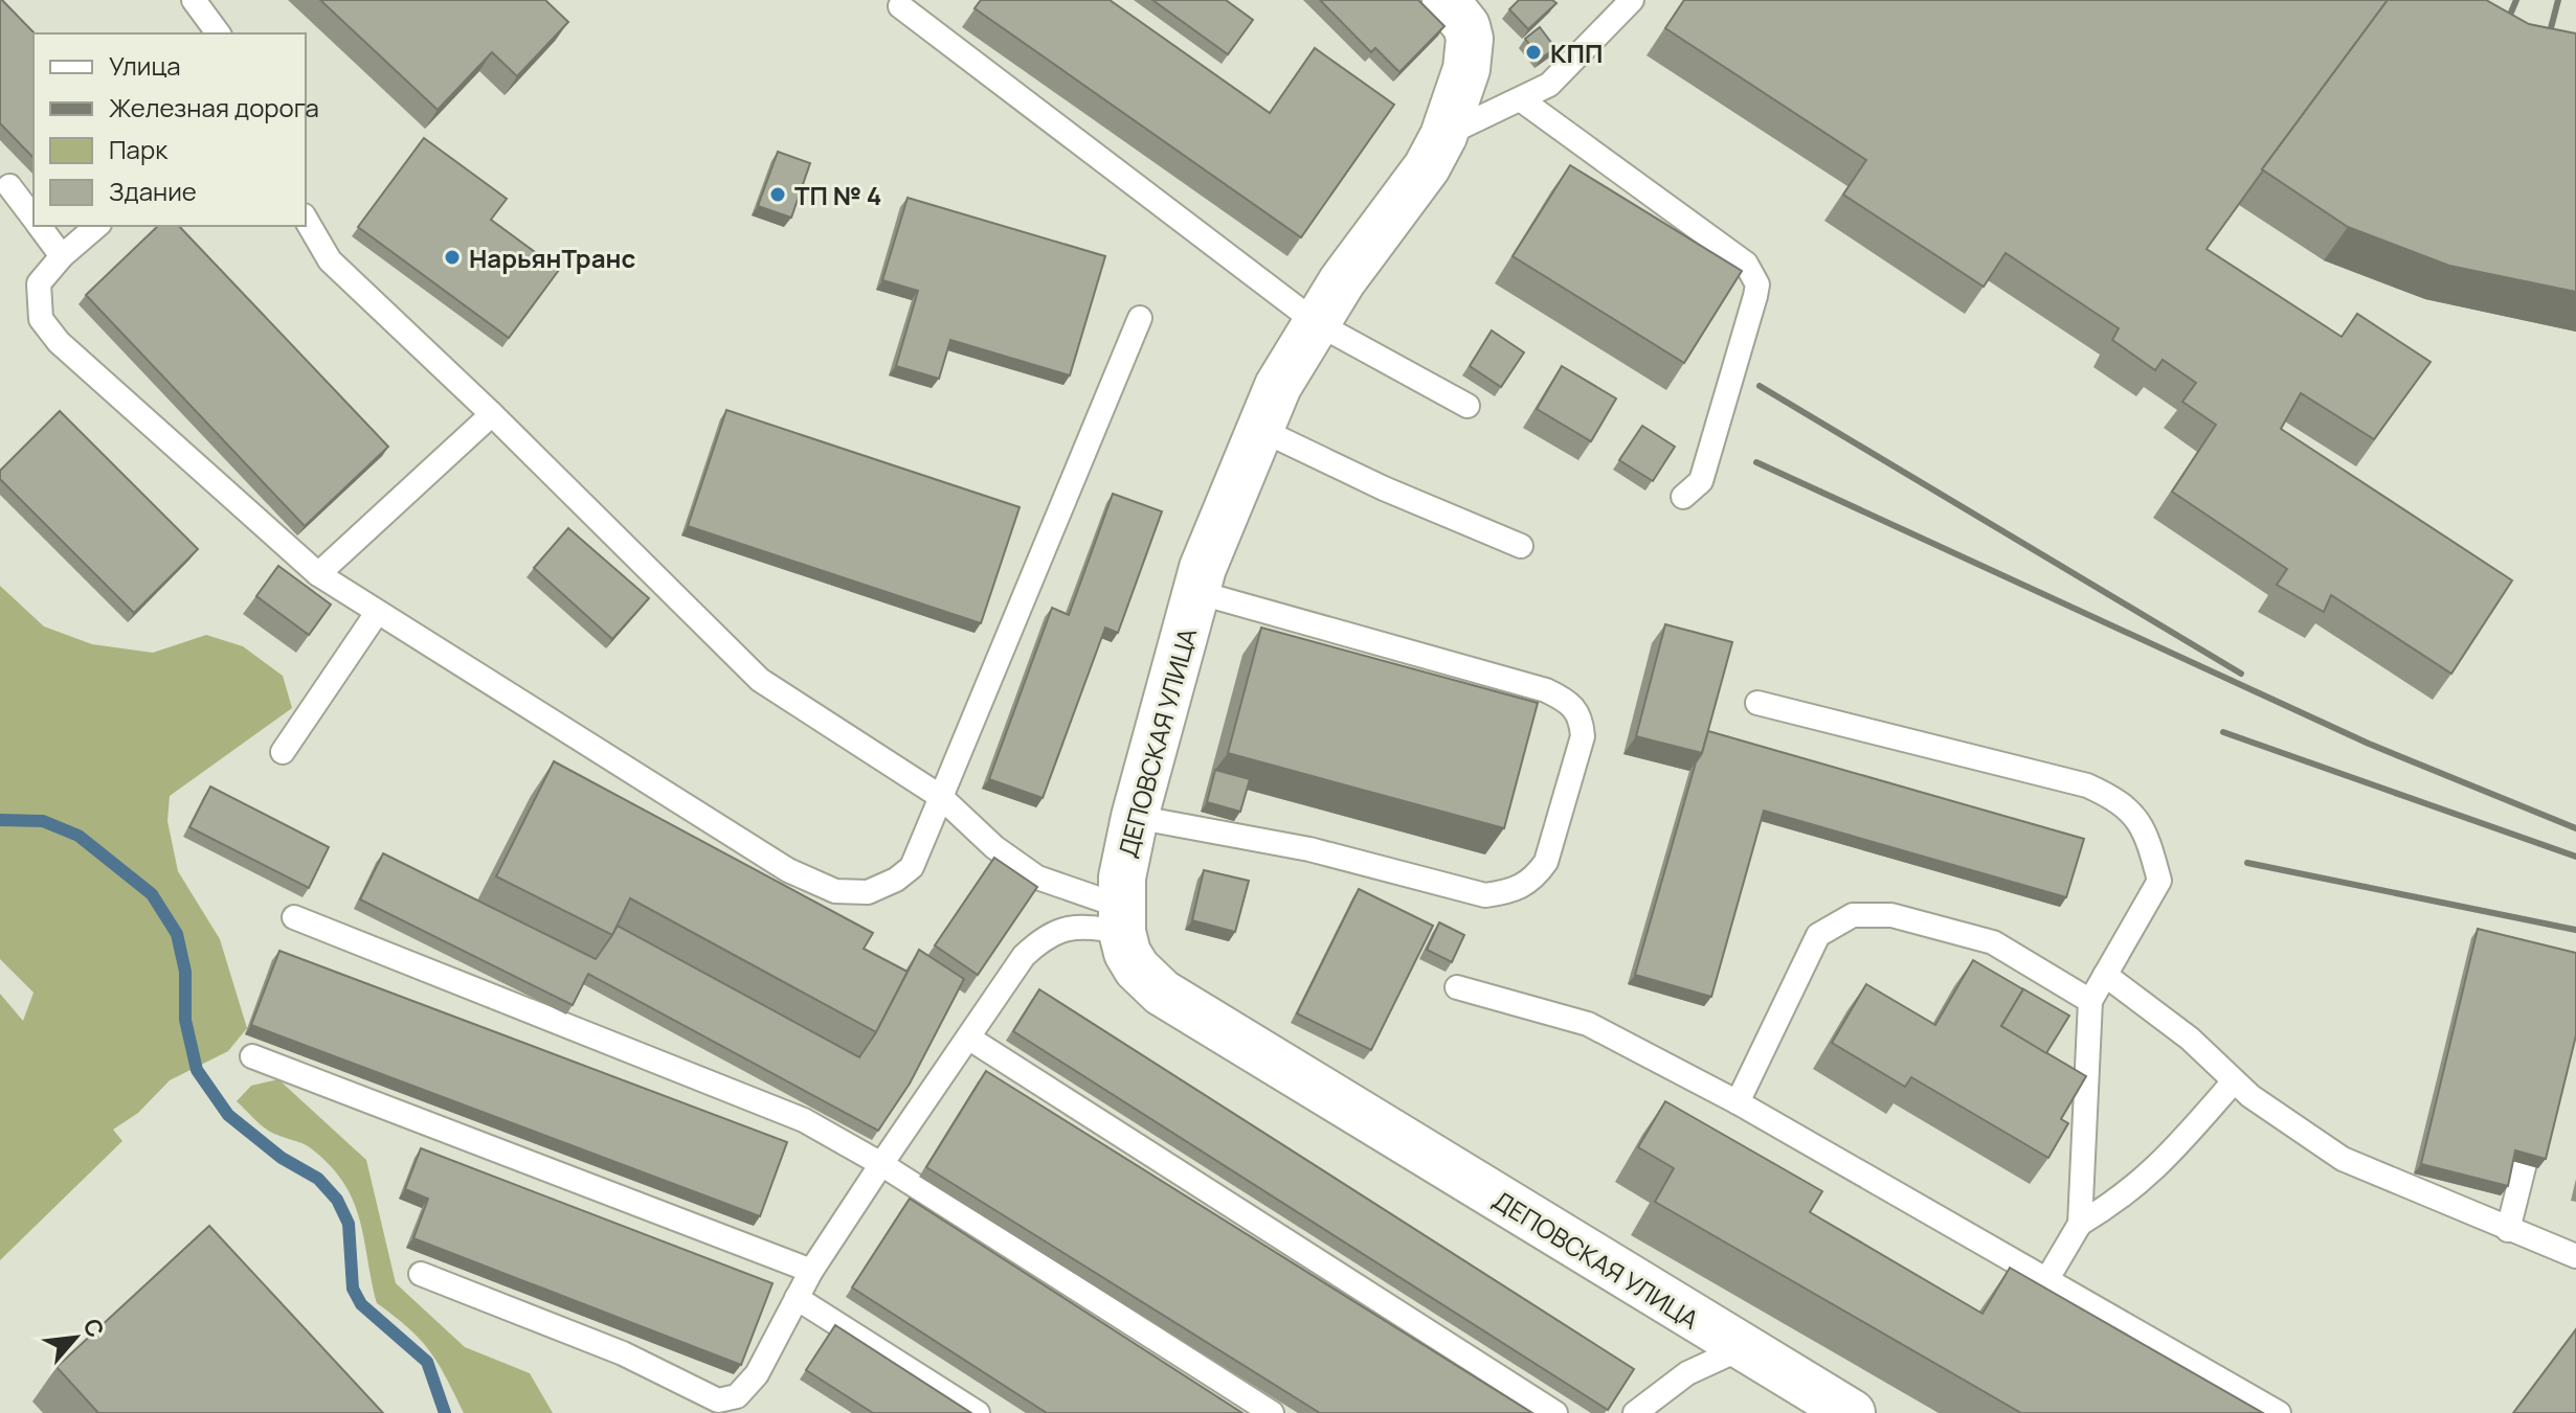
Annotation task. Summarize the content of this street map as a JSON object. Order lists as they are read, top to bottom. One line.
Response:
{"streets":{"street":["ДЕПОВСКАЯ УЛИЦА"]},"places":["КПП","ТП № 4","НарьянТранс"],"legend":["Улица","Железная дорога","Парк","Здание"],"north":"top right"}
